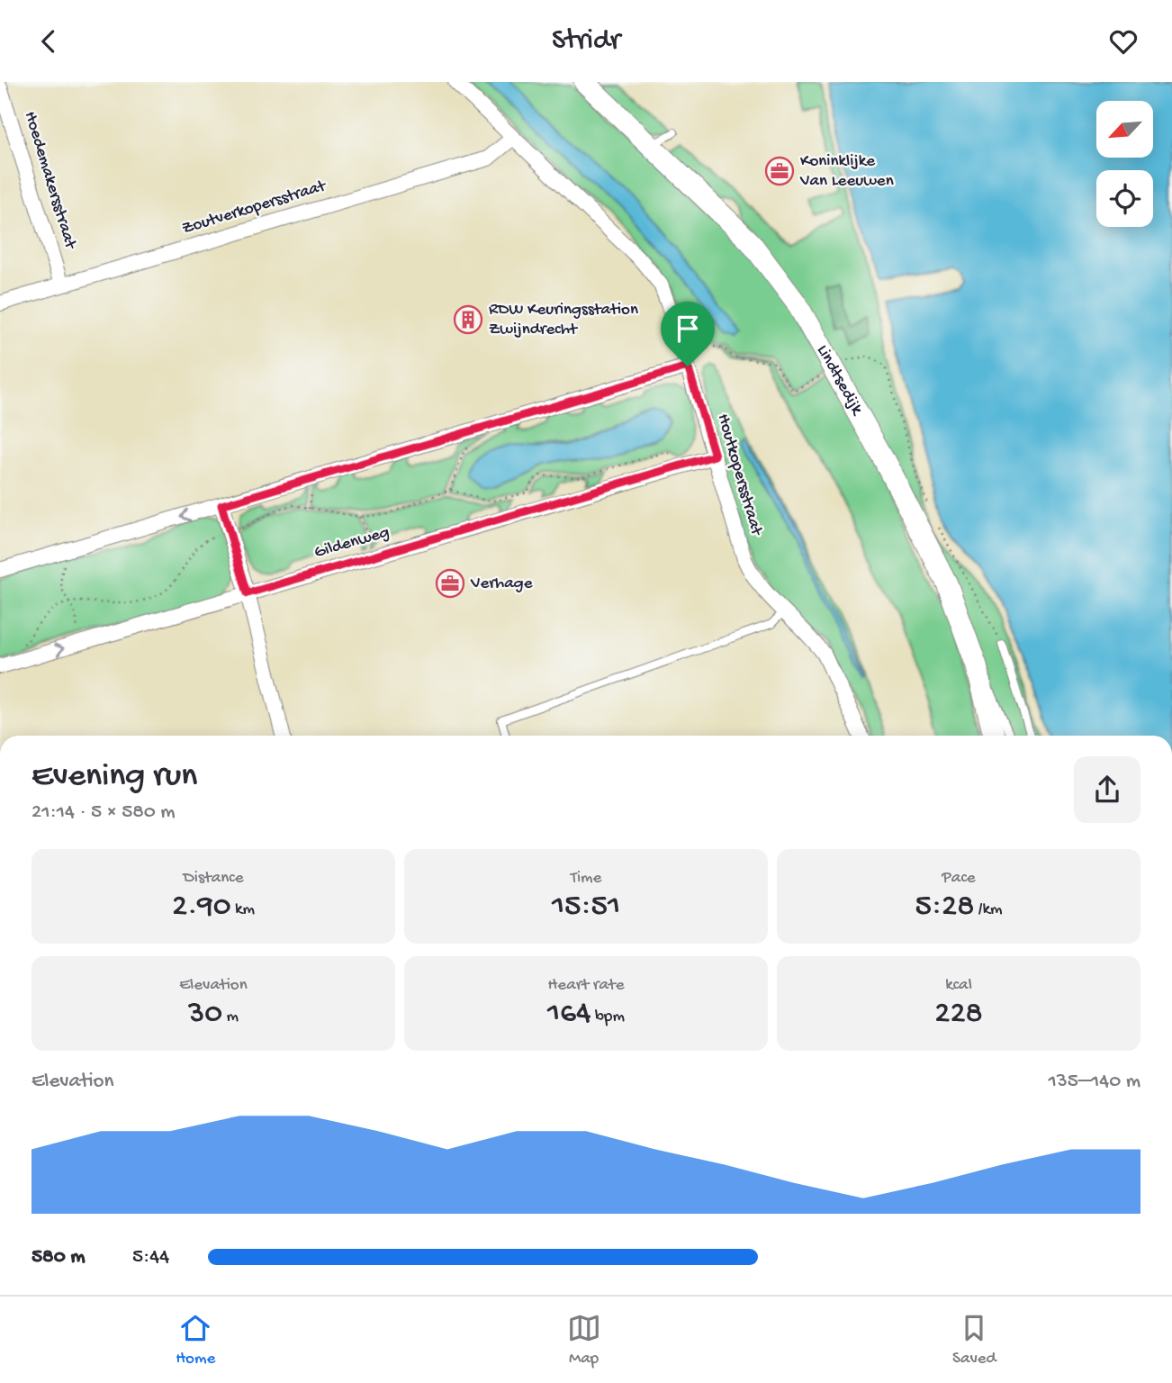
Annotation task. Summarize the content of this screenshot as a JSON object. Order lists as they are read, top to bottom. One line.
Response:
{"streets":{"street":["Hoedemakersstraat","Zoutverkopersstraat","Lindtsedijk","Houtkopersstraat","Gildenweg"]},"crossings":[["Hoedemakersstraat","Zoutverkopersstraat"],["Zoutverkopersstraat","Houtkopersstraat"],["Houtkopersstraat","Gildenweg"]],"places":{"office":["Koninklijke Van Leeuwen","Verhage"],"building":["RDW Keuringsstation Zwijndrecht"]},"north":"bottom left","page":{"header":"Stridr","heading":["Evening run","21:14 · 5 × 580 m"],"stats":[["Distance","2.90 km"],["Time","15:51"],["Pace","5:28 /km"],["Elevation","30 m"],["Heart rate","164 bpm"],["kcal","228"]],"chart":["Elevation","135–140 m"],"list":[{"name":"580 m","note":"5:44"}],"tabs":["Home","Map","Saved"]}}
